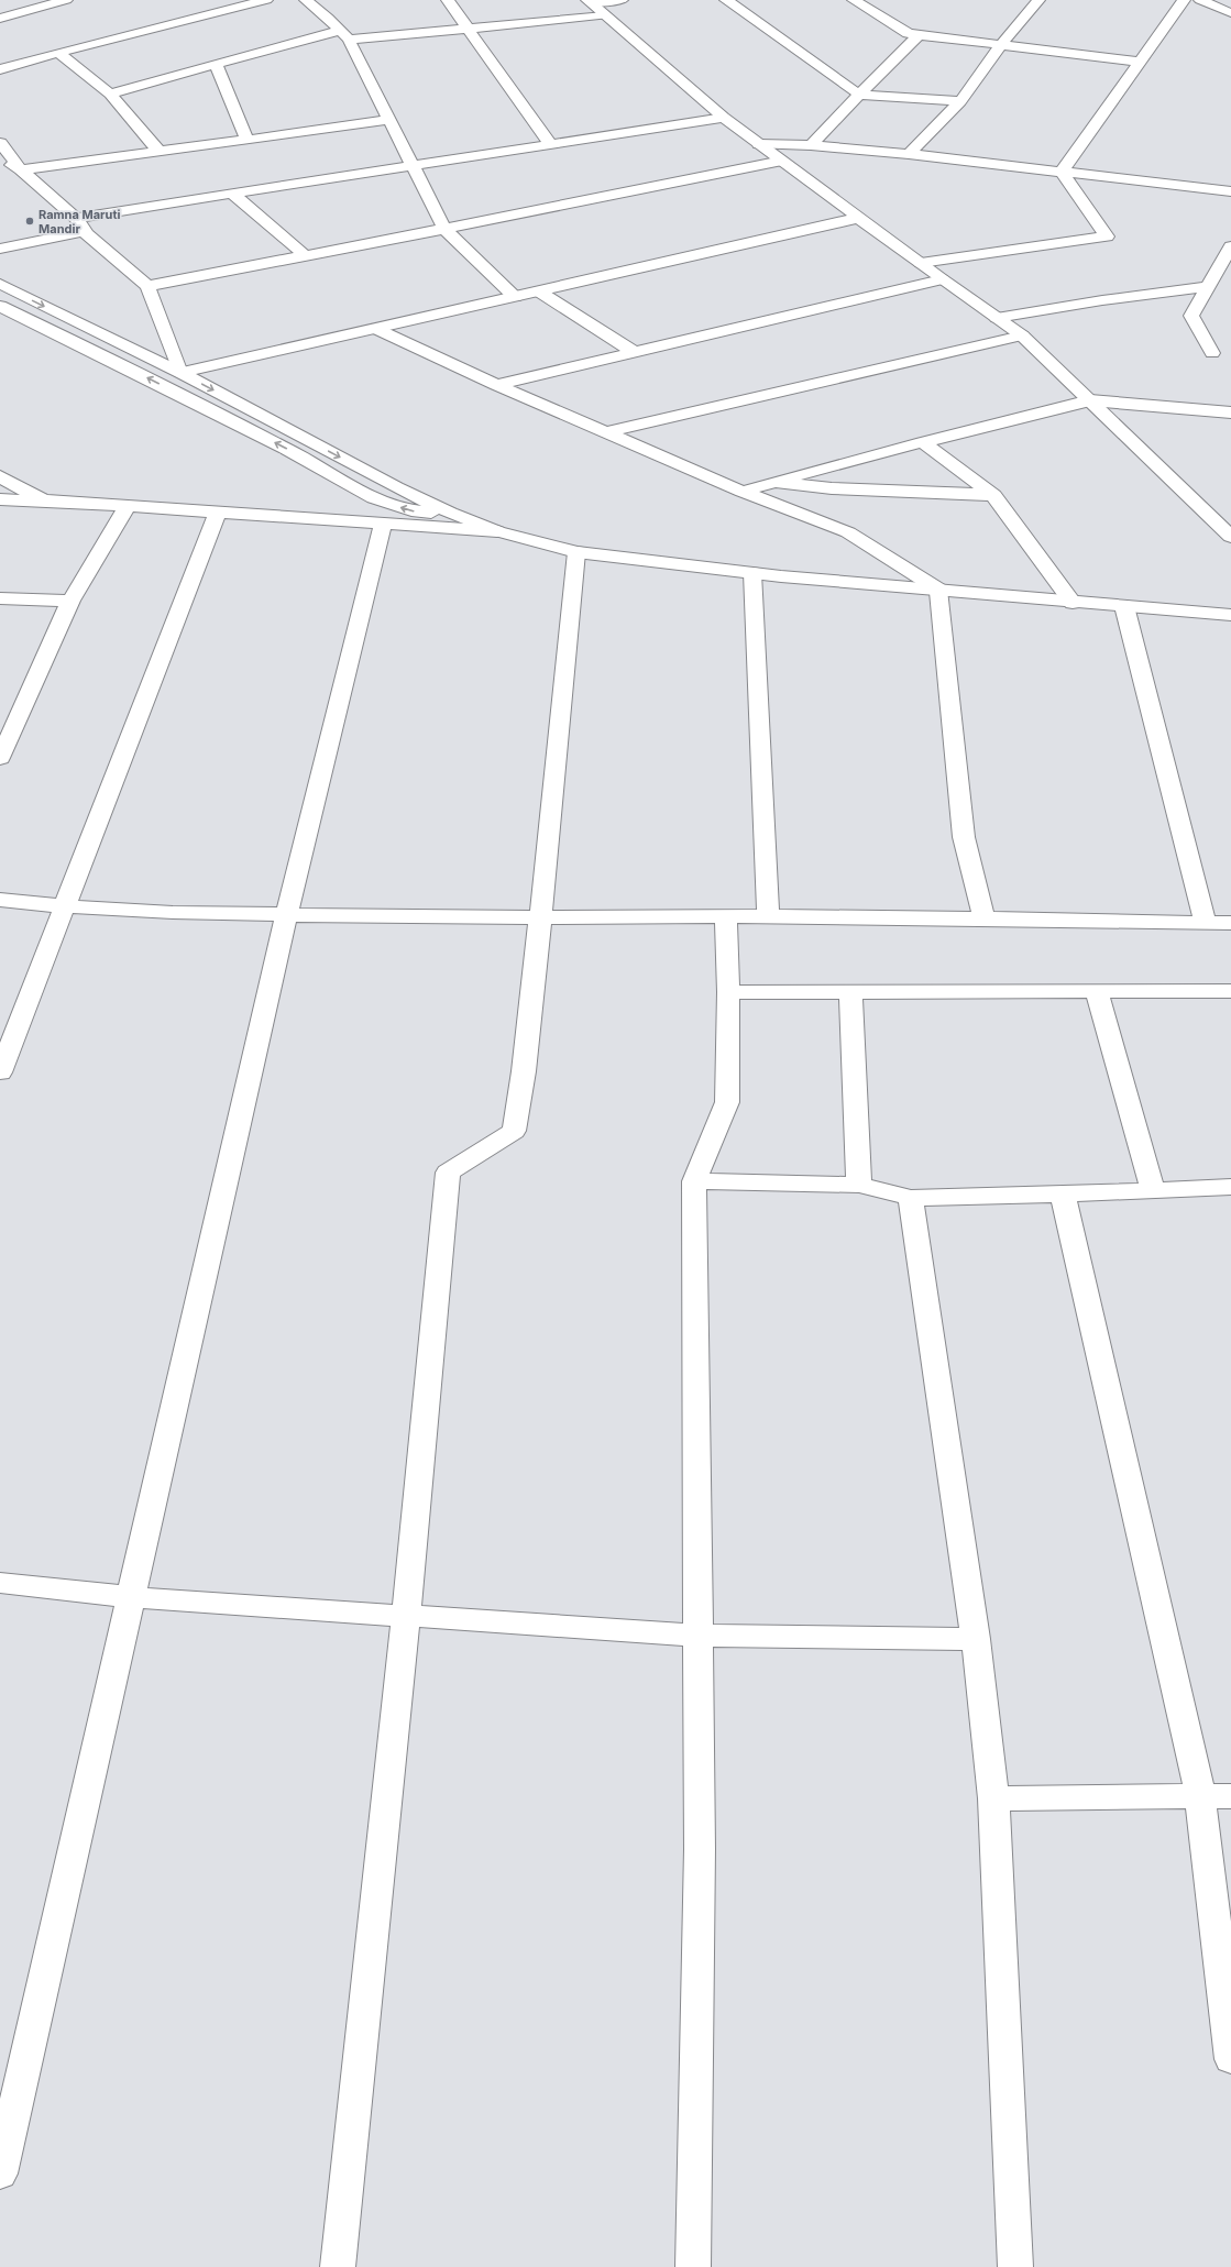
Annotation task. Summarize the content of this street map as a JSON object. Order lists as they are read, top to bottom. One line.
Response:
{"places":["Ramna Maruti Mandir"]}
